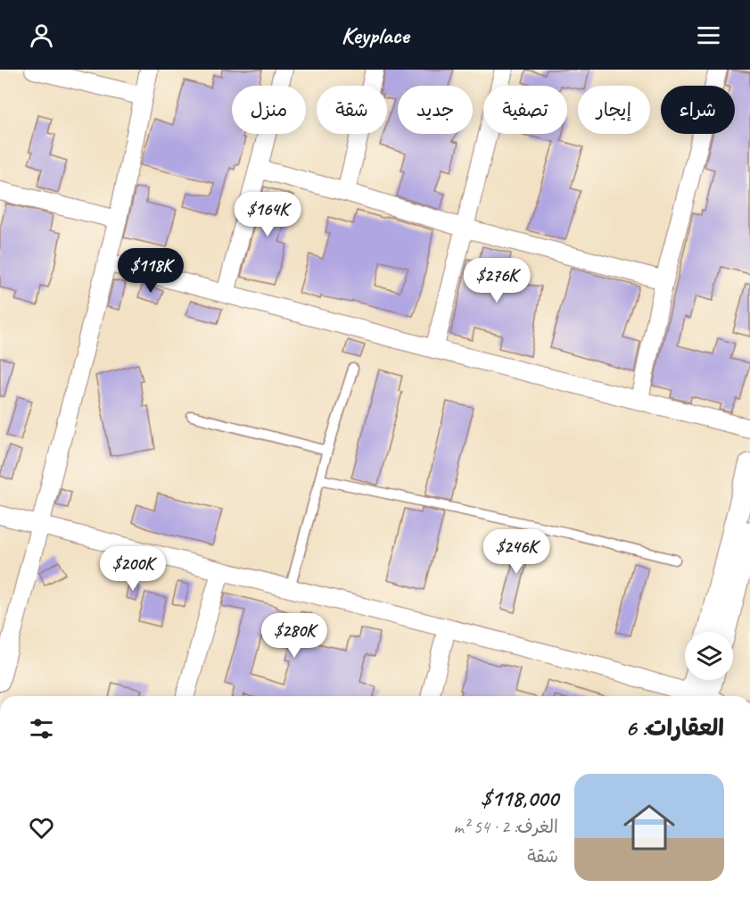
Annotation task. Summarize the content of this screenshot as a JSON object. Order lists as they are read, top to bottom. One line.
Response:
{"page":{"header":"Keyplace","chip":["شراء","إيجار","تصفية","جديد","شقة","منزل"],"price":["$164K","$118K","$276K","$246K","$200K","$280K"],"heading":"العقارات: 6","list":[{"name":"$118,000","note":"الغرف: 2 · 54 m² · شقة"}]}}
